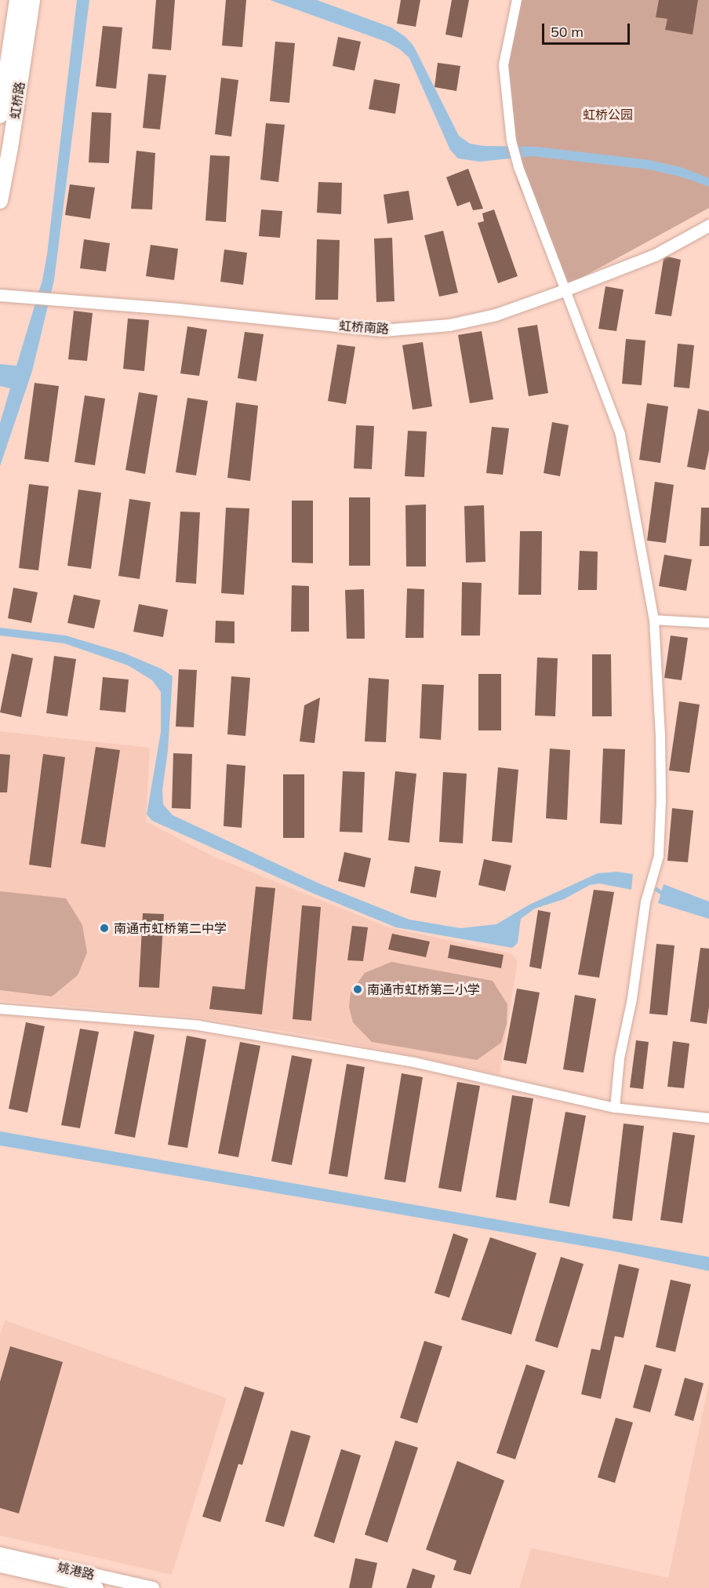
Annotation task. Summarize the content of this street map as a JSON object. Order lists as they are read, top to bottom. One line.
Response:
{"streets":{"main road":["虹桥路","姚港路"],"street":["虹桥南路"]},"parks":["虹桥公园"],"places":["南通市虹桥第二中学","南通市虹桥第二小学"],"scale_bar":"50 m"}
